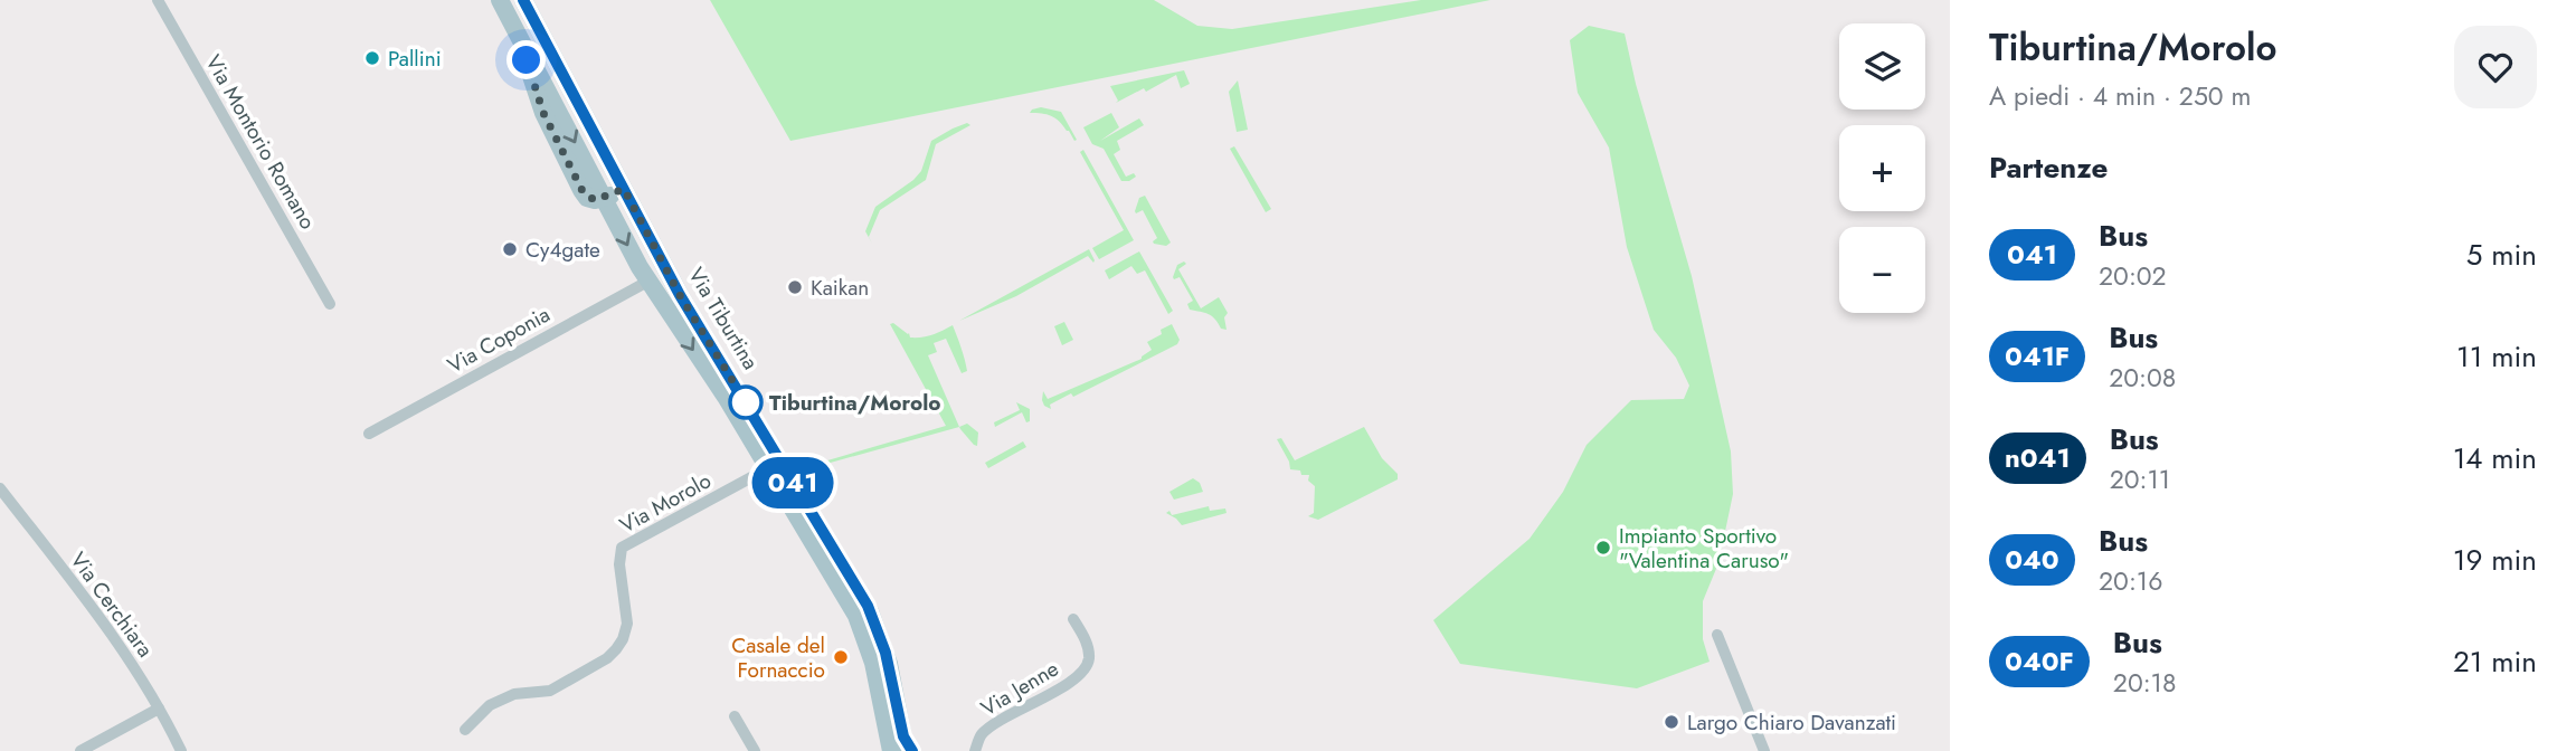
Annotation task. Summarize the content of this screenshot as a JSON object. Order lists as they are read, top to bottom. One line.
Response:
{"streets":{"main road":["Via Tiburtina"],"street":["Via Montorio Romano","Via Coponia","Via Morolo","Via Cerchiara","Via Jenne"]},"crossings":[["Via Tiburtina","Via Coponia"],["Via Tiburtina","Via Morolo"]],"places":["Pallini","Cy4gate","Kaikan","Tiburtina/Morolo","Impianto Sportivo \"Valentina Caruso\"","Casale del Fornaccio","Largo Chiaro Davanzati"],"lines":["bus line 041"],"page":{"on_map":"041","heading":[["Tiburtina/Morolo","A piedi · 4 min · 250 m"],"Partenze"],"map_buttons":["+","−"],"list":[{"mark":"041","name":"Bus","note":"20:02","value":"5 min"},{"mark":"041F","name":"Bus","note":"20:08","value":"11 min"},{"mark":"n041","name":"Bus","note":"20:11","value":"14 min"},{"mark":"040","name":"Bus","note":"20:16","value":"19 min"},{"mark":"040F","name":"Bus","note":"20:18","value":"21 min"}]}}
